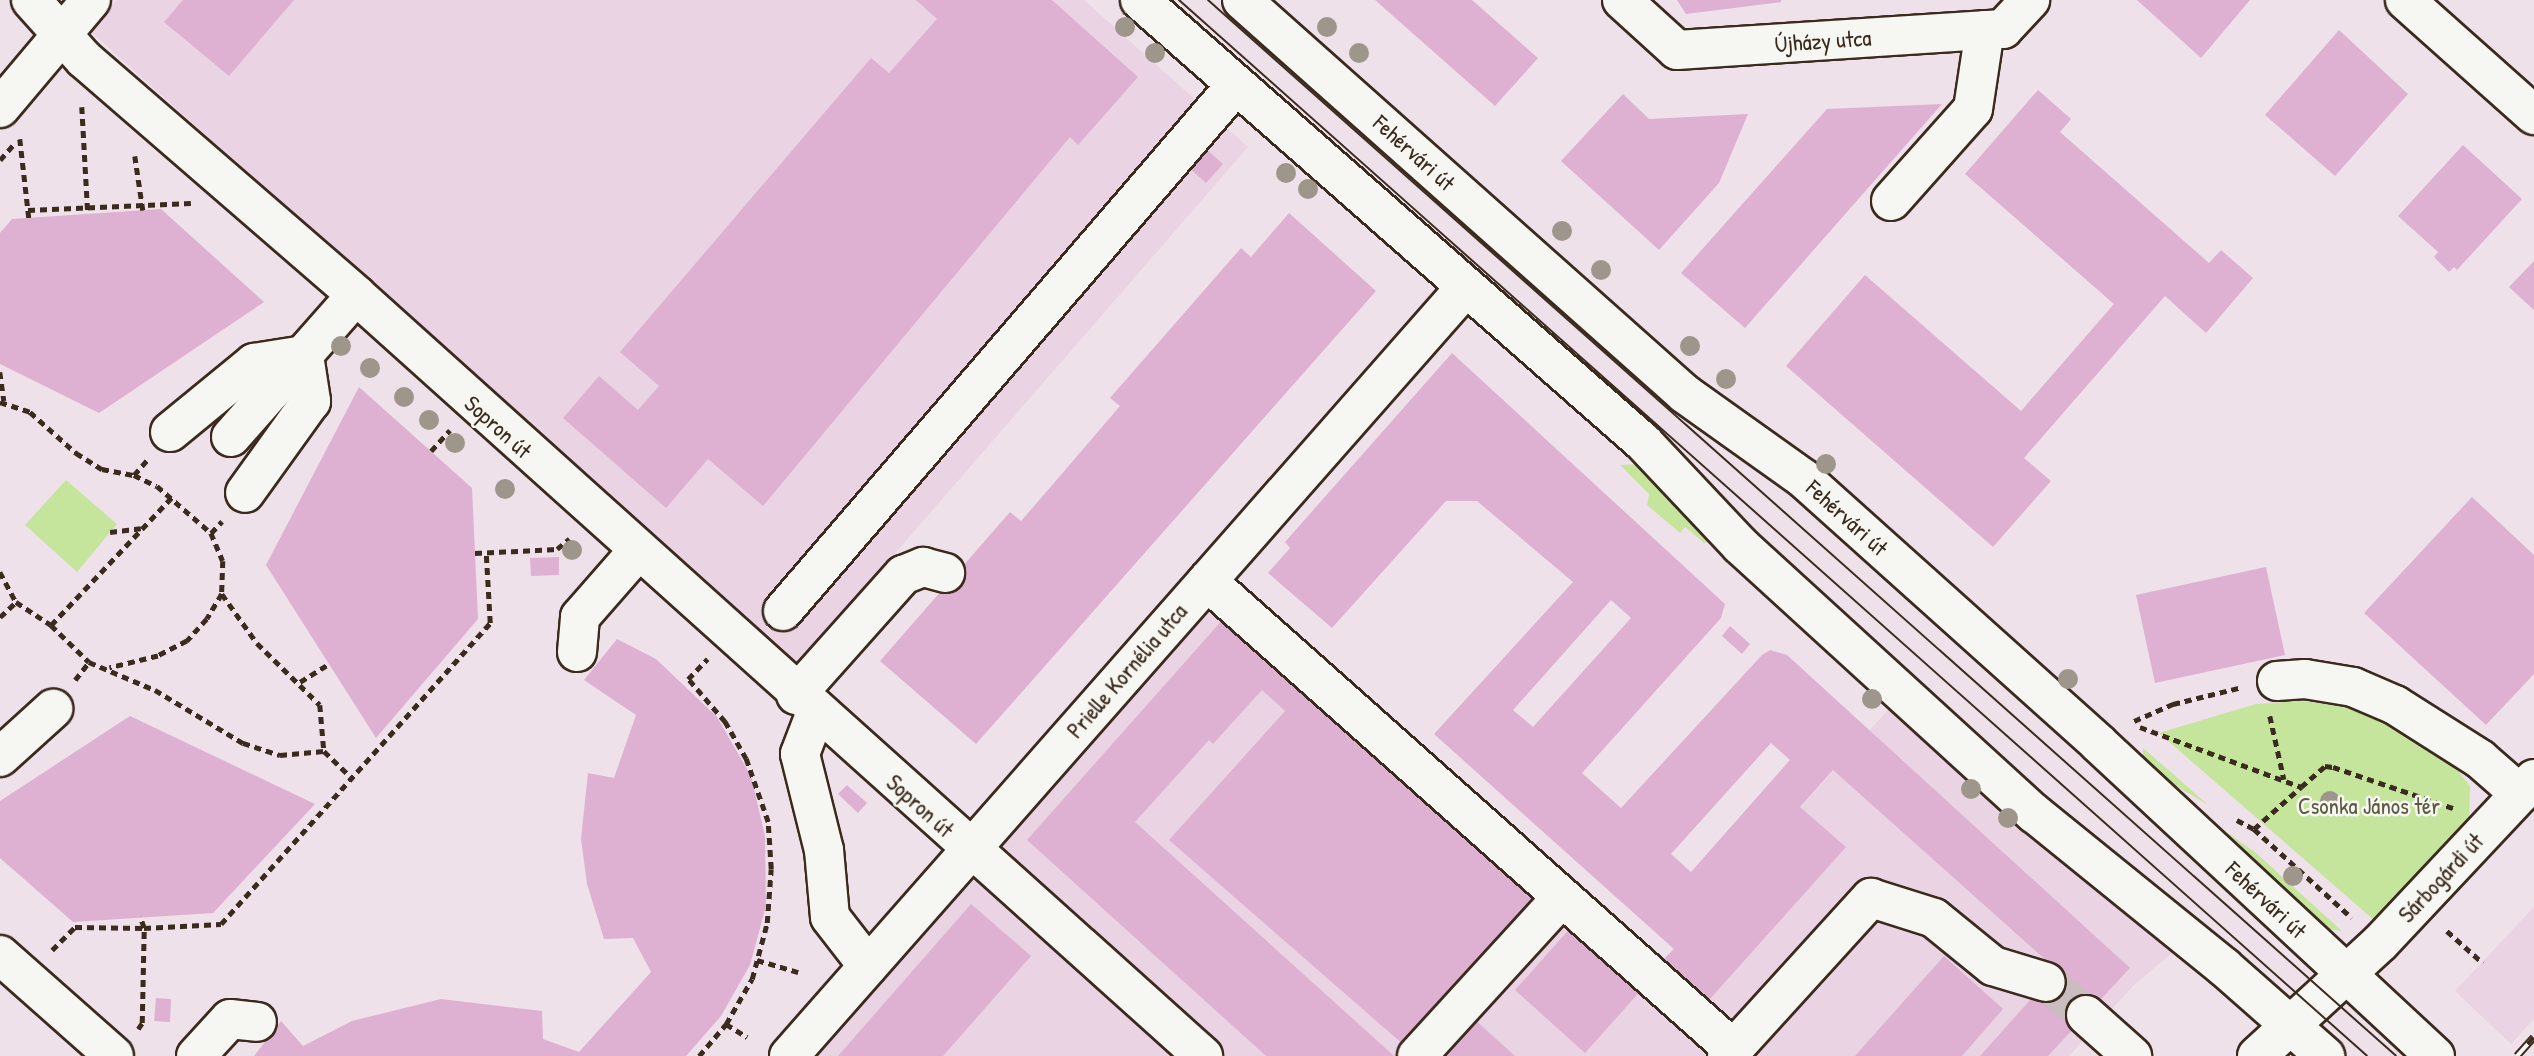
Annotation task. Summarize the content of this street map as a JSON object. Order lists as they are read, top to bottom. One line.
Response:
{"streets":{"street":["Újházy utca","Fehérvári út","Sopron út","Prielle Kornélia utca","Sárbogárdi út"]},"crossings":[["Fehérvári út","Sárbogárdi út"],["Sopron út","Prielle Kornélia utca"]],"parks":["Csonka János tér"]}
